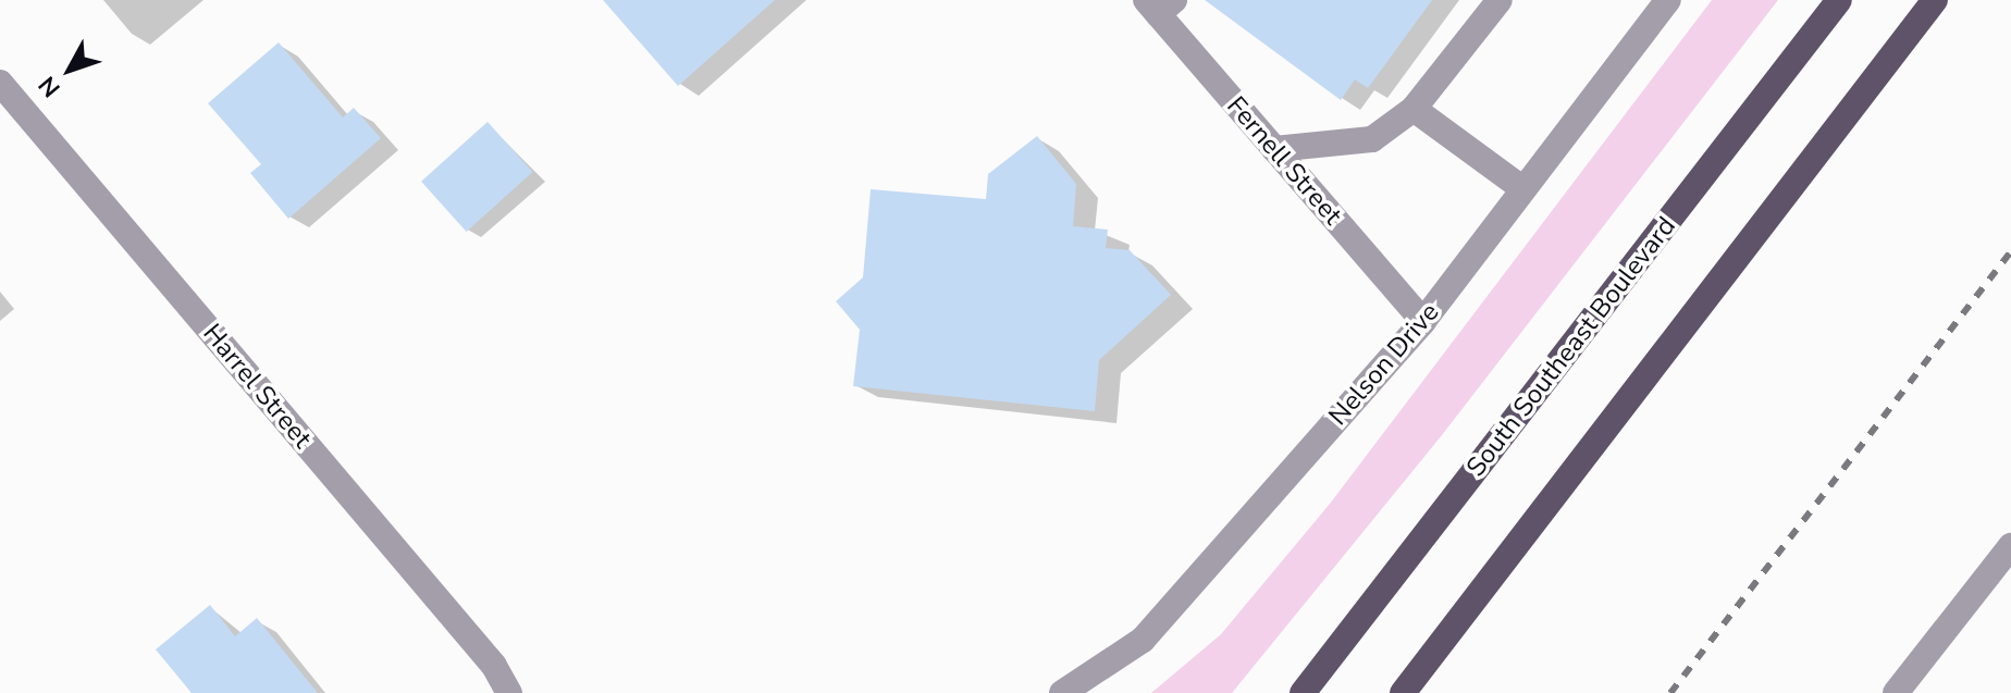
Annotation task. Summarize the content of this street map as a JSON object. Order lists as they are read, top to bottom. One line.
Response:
{"streets":{"main road":["South Southeast Boulevard"],"street":["Fernell Street","Nelson Drive","Harrel Street"]},"crossings":[["Fernell Street","Nelson Drive"]],"north":"bottom left"}
